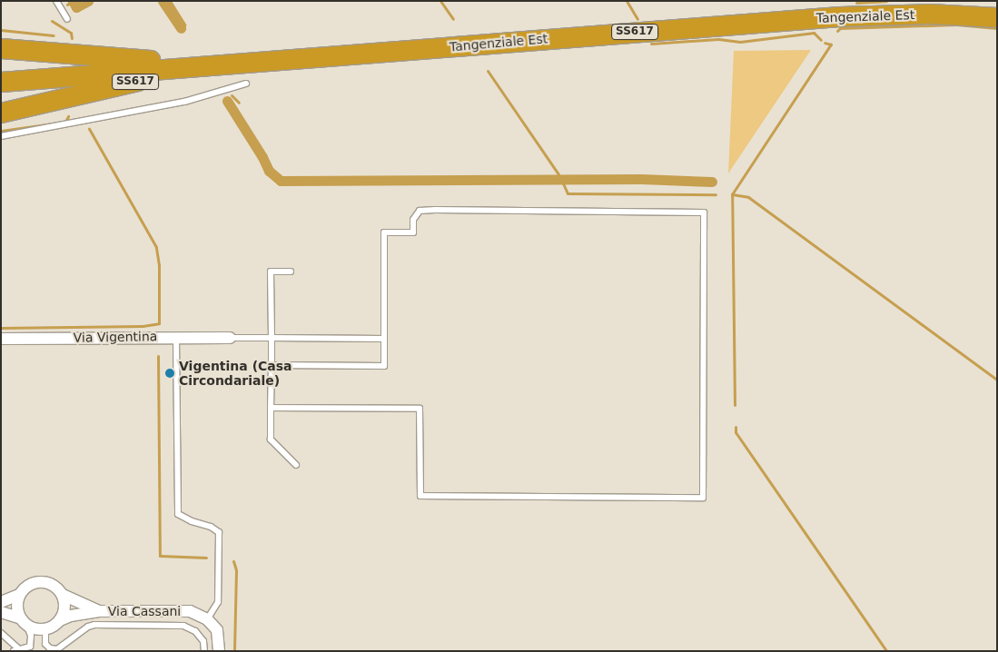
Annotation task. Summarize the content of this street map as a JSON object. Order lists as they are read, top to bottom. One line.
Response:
{"streets":{"highway":["Tangenziale Est","SS617"],"street":["Via Vigentina","Via Cassani"]},"crossings":[["Tangenziale Est","SS617"]],"places":["Vigentina (Casa Circondariale)"]}
